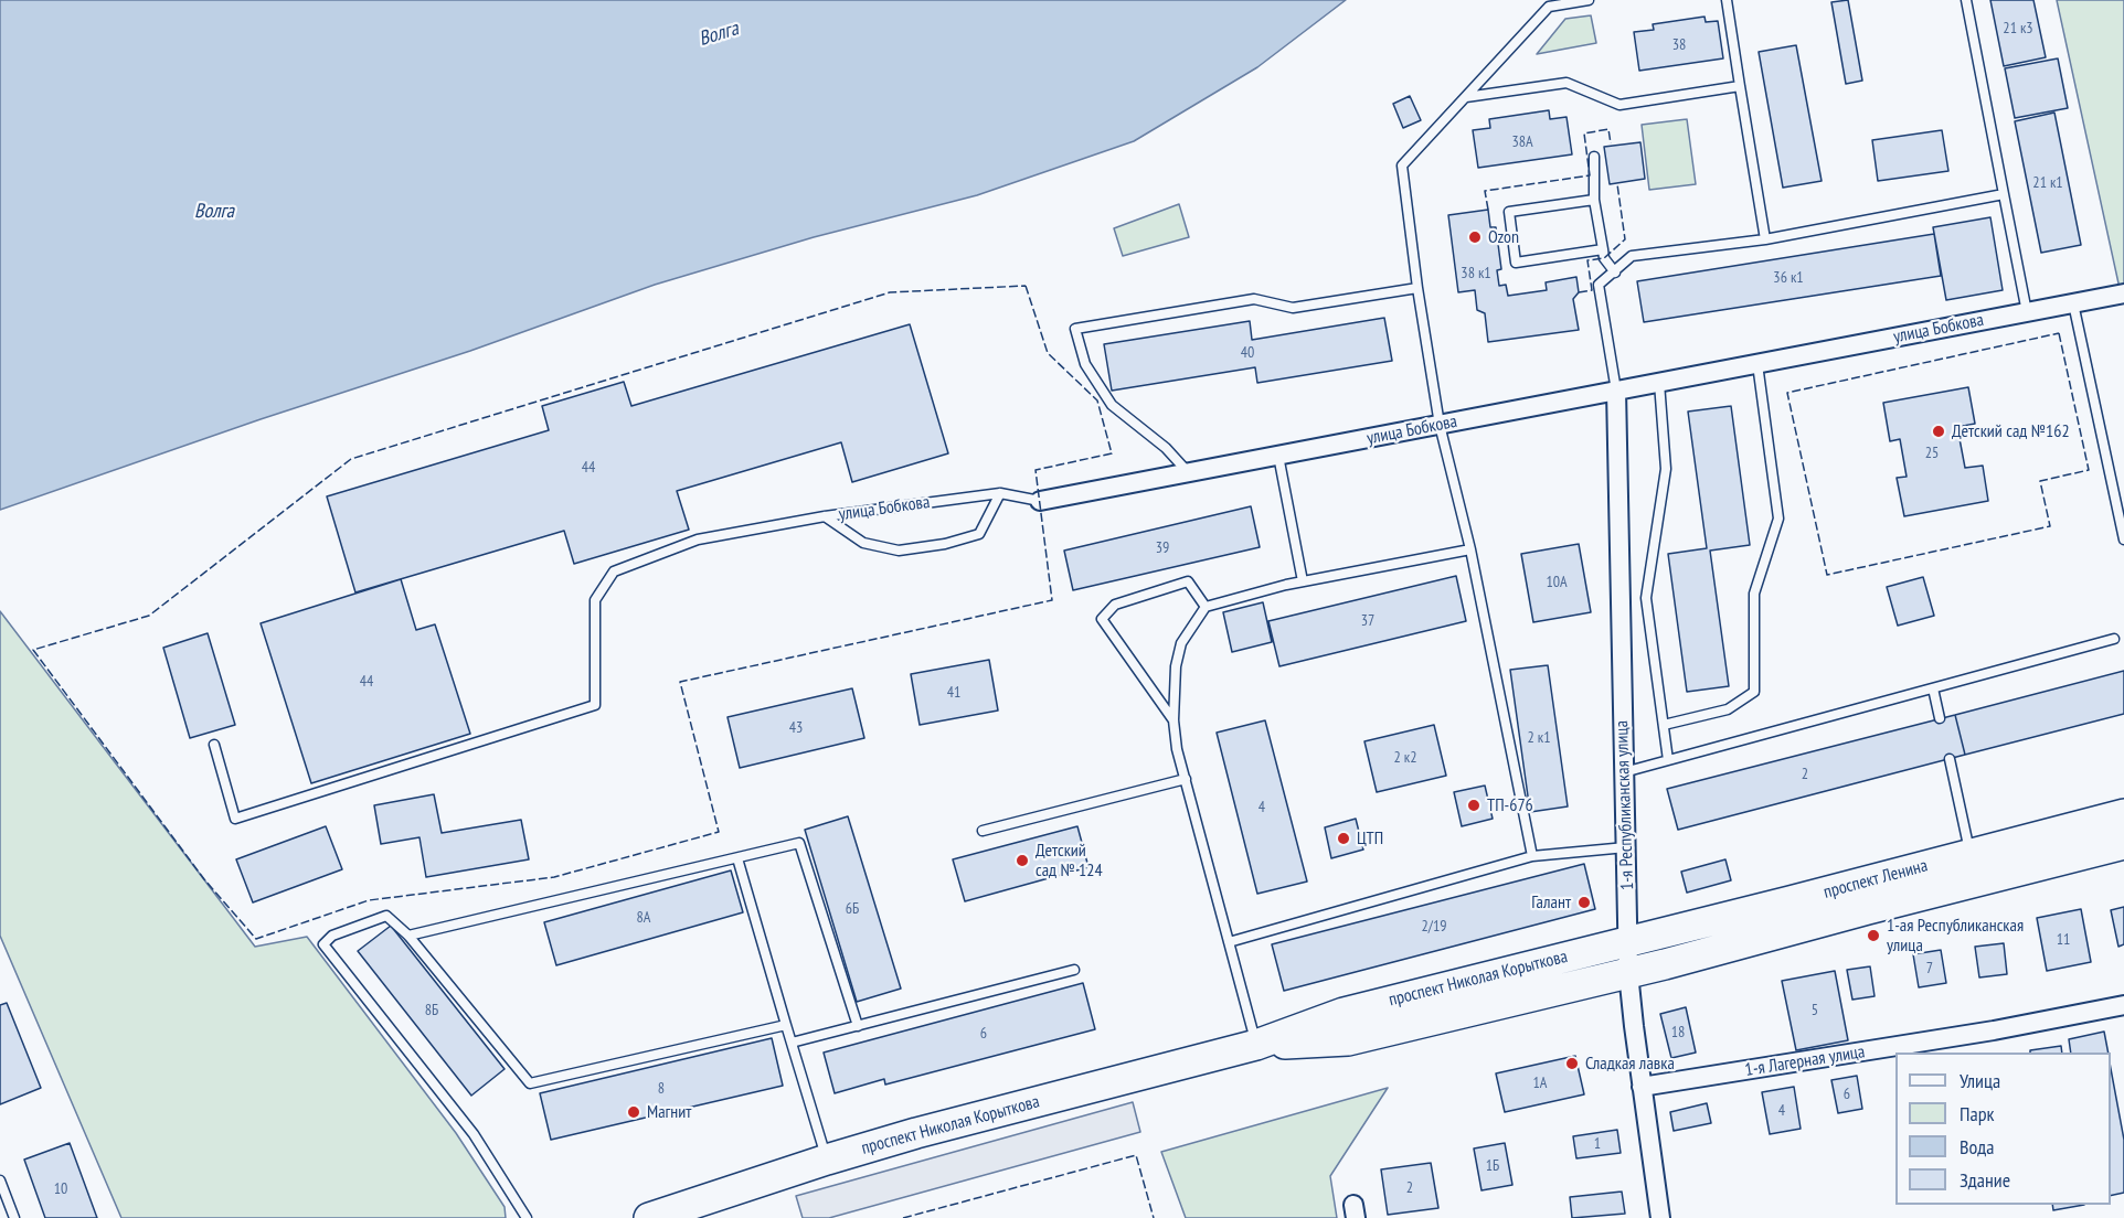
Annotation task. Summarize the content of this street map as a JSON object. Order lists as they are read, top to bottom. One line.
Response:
{"streets":{"main road":["проспект Ленина","проспект Николая Корыткова"],"street":["улица Бобкова","1-я Республиканская улица","1-я Лагерная улица"]},"crossings":[["улица Бобкова","1-я Республиканская улица"],["1-я Республиканская улица","проспект Ленина"],["1-я Республиканская улица","проспект Николая Корыткова"],["1-я Республиканская улица","1-я Лагерная улица"],["проспект Ленина","проспект Николая Корыткова"]],"water":["Волга"],"places":["Ozon","Детский сад №162","ТП-676","ЦТП","Детский сад № 124","Галант","1-ая Республиканская улица","Сладкая лавка","Магнит"],"house_numbers":["21 к3","38","38А","21 к1","38 к1","36 к1","40","25","44","39","10А","37","44","41","43","2 к1","2 к2","2","4","6Б","8А","2/19","11","7","8Б","5","18","6","1А","8","6","4","1","1Б","2","10"],"legend":["Улица","Парк","Вода","Здание"]}
